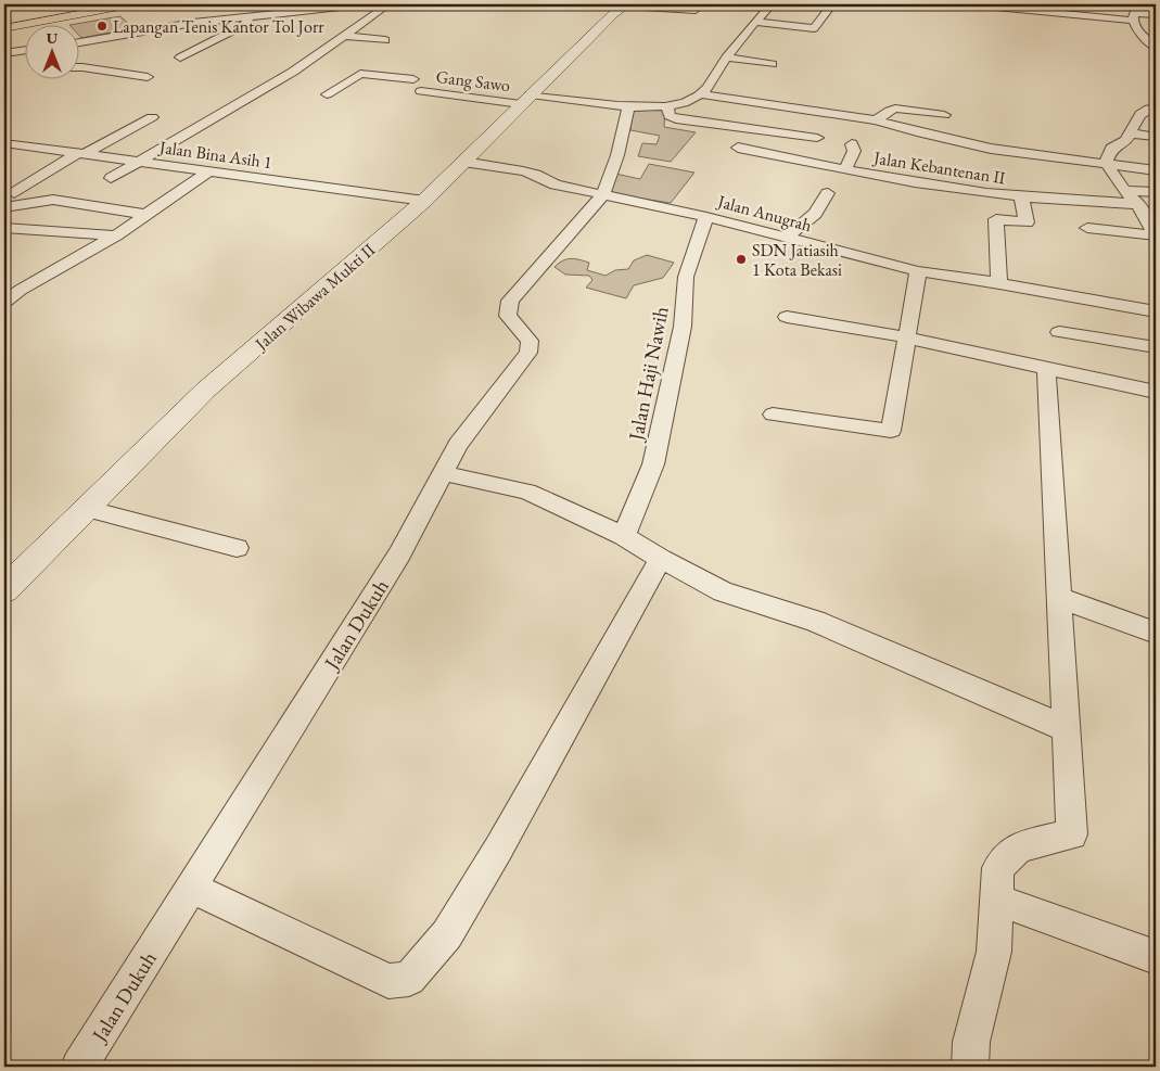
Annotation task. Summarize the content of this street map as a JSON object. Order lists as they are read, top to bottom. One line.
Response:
{"streets":{"main road":["Jalan Wibawa Mukti II"],"street":["Gang Sawo","Jalan Bina Asih 1","Jalan Kebantenan II","Jalan Anugrah","Jalan Haji Nawih","Jalan Dukuh"]},"crossings":[["Gang Sawo","Jalan Wibawa Mukti II"],["Jalan Bina Asih 1","Jalan Wibawa Mukti II"],["Jalan Anugrah","Jalan Wibawa Mukti II"],["Jalan Anugrah","Jalan Haji Nawih"],["Jalan Anugrah","Jalan Dukuh"]],"places":["Lapangan Tenis Kantor Tol Jorr","SDN Jatiasih 1 Kota Bekasi"],"north":"top"}
